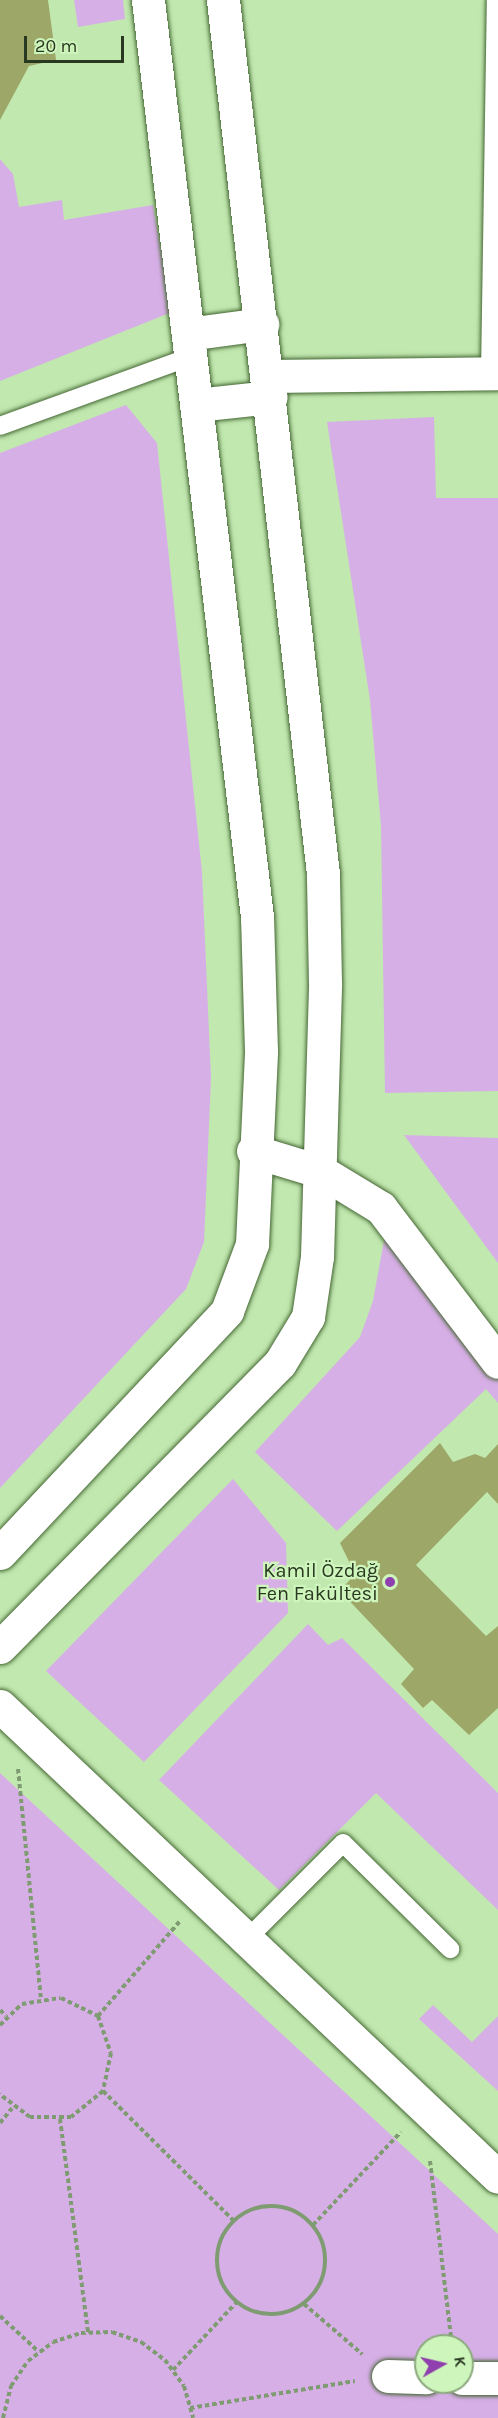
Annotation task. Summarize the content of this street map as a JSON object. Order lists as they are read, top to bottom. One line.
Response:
{"places":["Kamil Özdağ Fen Fakültesi"],"scale_bar":"20 m","north":"right"}
